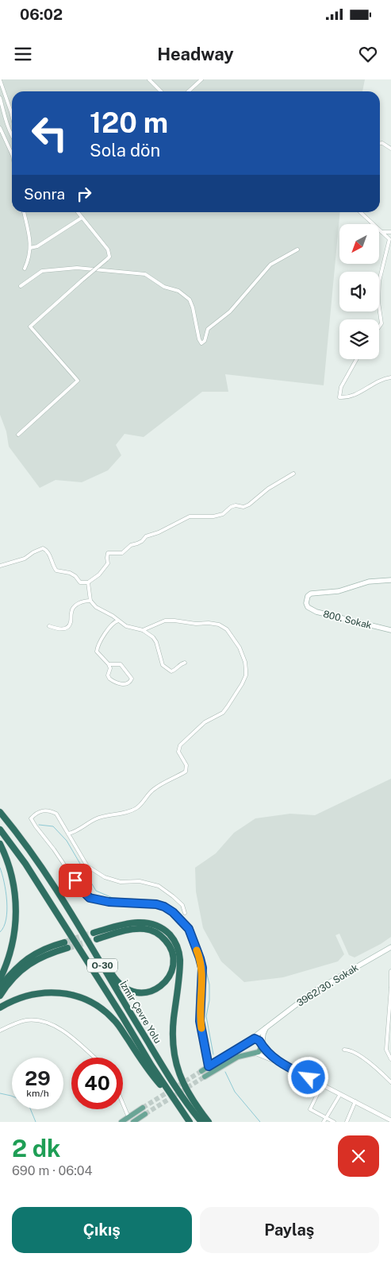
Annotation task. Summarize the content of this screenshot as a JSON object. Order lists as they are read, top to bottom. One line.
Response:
{"streets":{"highway":["O-30","İzmir Çevre Yolu"],"main road":["800. Sokak","3962/30. Sokak"]},"north":"bottom left","page":{"status":"06:02","header":"Headway","turn":["120 m","Sola dön"],"then":"Sonra","speed":"29 km/h","limit":"40","heading":["2 dk","690 m · 06:04"],"buttons":["Çıkış","Paylaş"]}}
